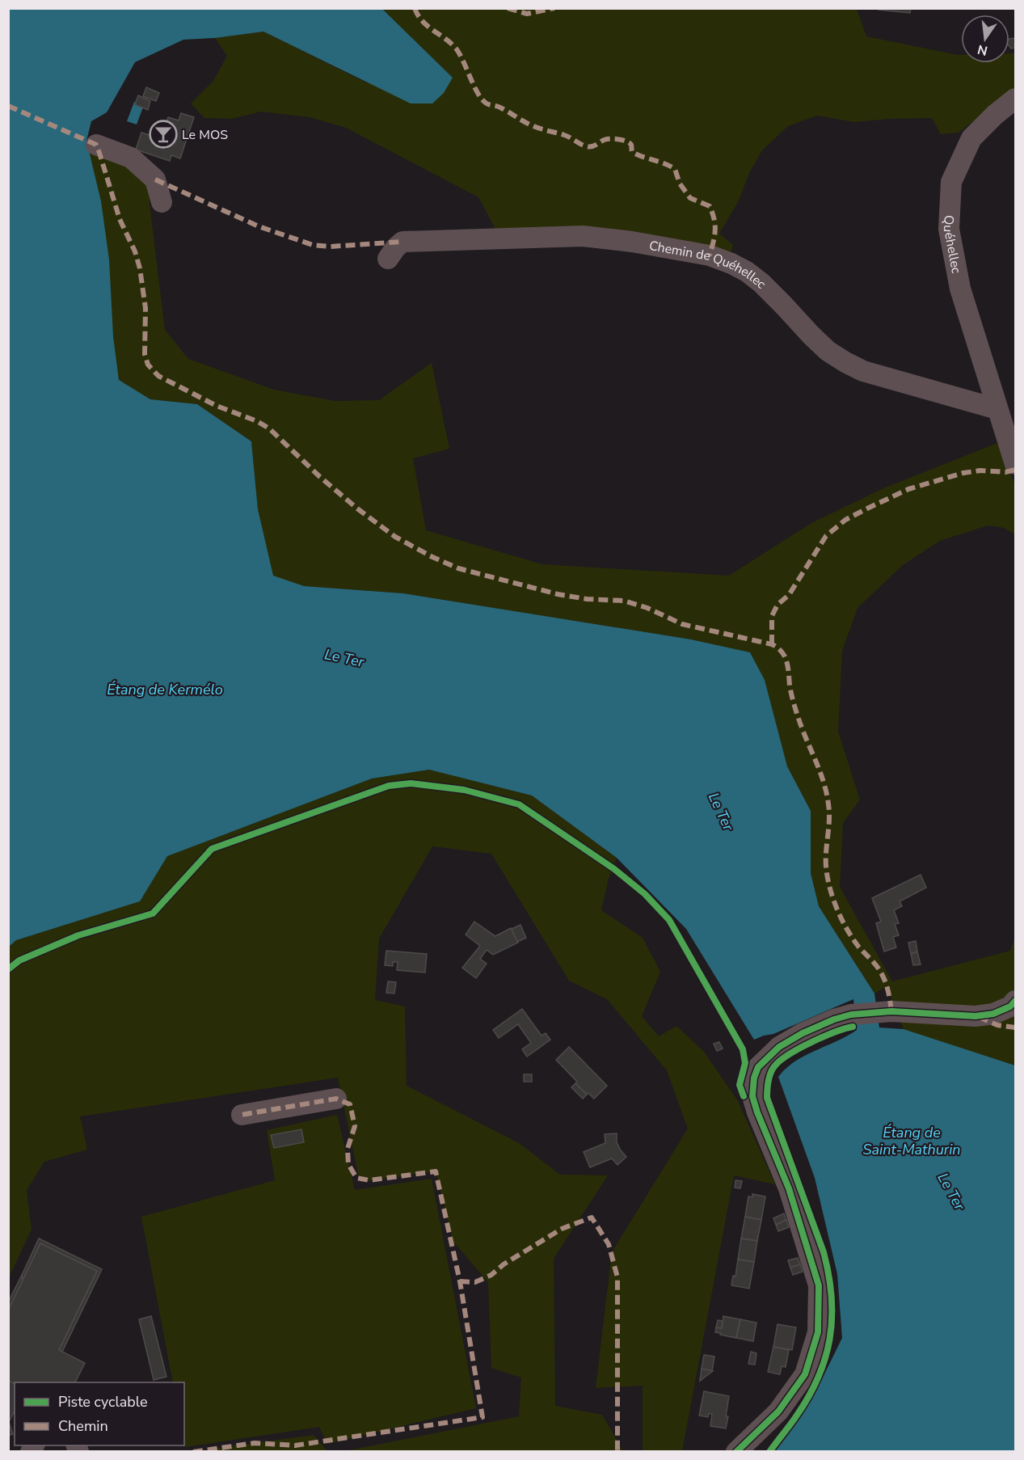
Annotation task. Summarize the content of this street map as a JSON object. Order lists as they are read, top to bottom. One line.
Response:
{"streets":{"street":["Quéhellec","Chemin de Quéhellec"]},"crossings":[["Quéhellec","Chemin de Quéhellec"]],"water":["Le Ter","Étang de Kermélo","Étang de Saint-Mathurin"],"places":{"bar":["Le MOS"]},"legend":["Piste cyclable","Chemin"],"north":"bottom"}
